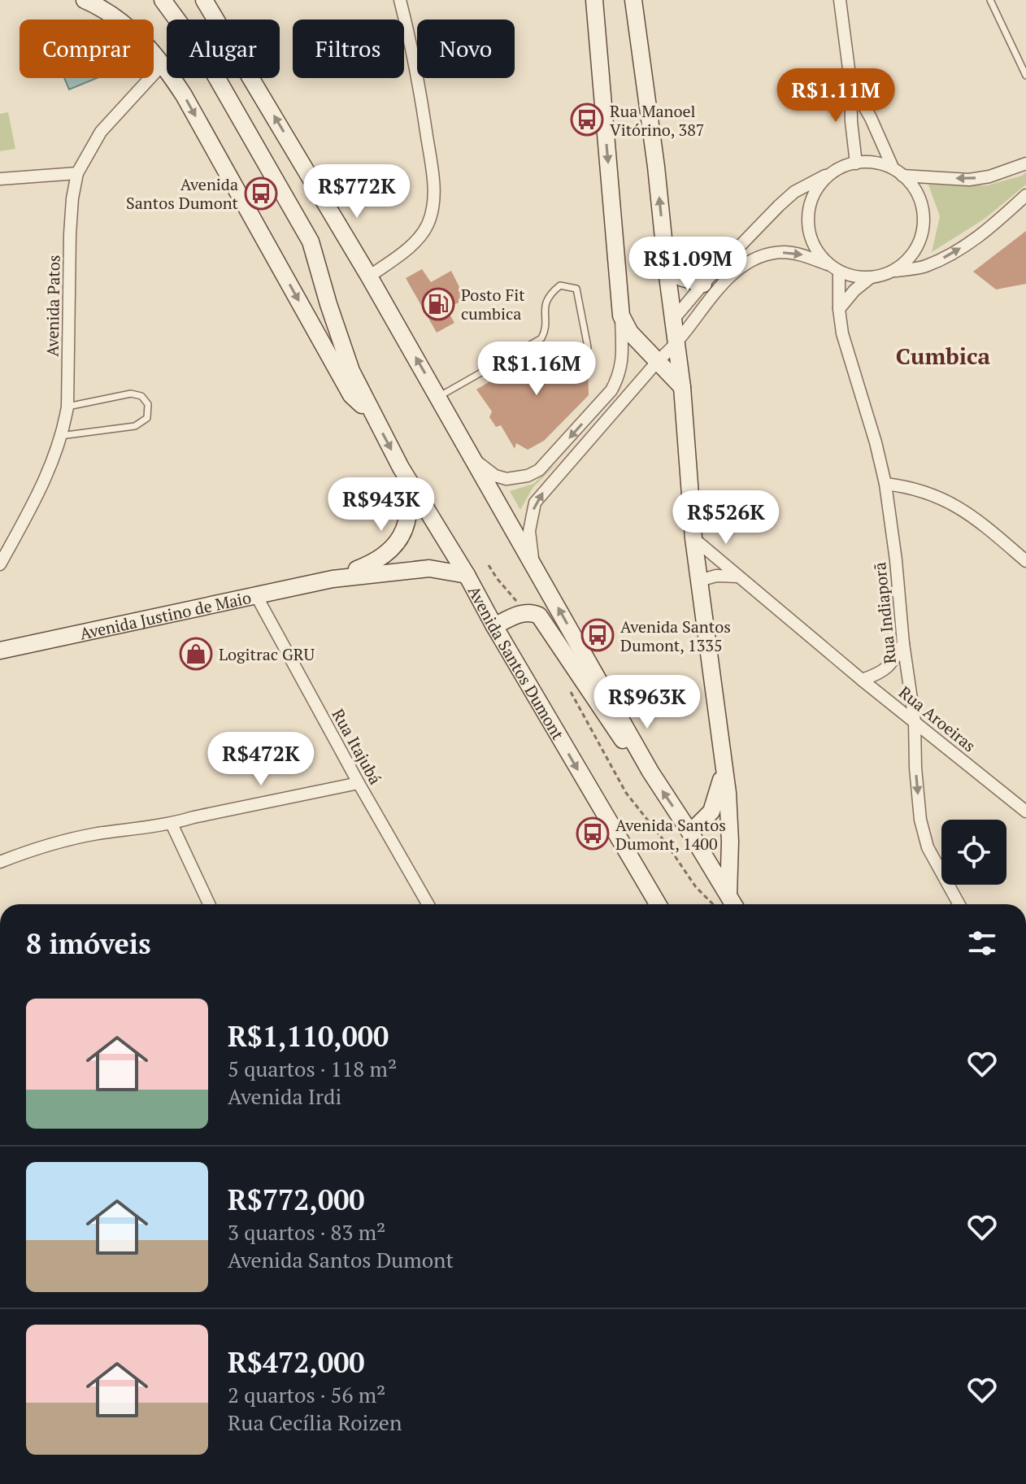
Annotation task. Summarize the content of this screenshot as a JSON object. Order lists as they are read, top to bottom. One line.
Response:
{"streets":{"main road":["Avenida Justino de Maio","Avenida Santos Dumont"],"street":["Avenida Patos","Rua Indiaporã","Rua Aroeiras","Rua Itajubá"]},"crossings":[["Rua Indiaporã","Rua Aroeiras"],["Avenida Justino de Maio","Avenida Santos Dumont"],["Avenida Justino de Maio","Rua Itajubá"]],"districts":["Cumbica"],"places":{"bus stop":["Rua Manoel Vitórino, 387","Avenida Santos Dumont","Avenida Santos Dumont, 1335","Avenida Santos Dumont, 1400"],"fuel station":["Posto Fit cumbica"],"shop":["Logitrac GRU"]},"page":{"chip":["Comprar","Alugar","Filtros","Novo"],"price":["R$1.11M","R$772K","R$1.09M","R$1.16M","R$943K","R$526K","R$963K","R$472K"],"heading":"8 imóveis","list":[{"name":"R$1,110,000","note":"5 quartos · 118 m² · Avenida Irdi"},{"name":"R$772,000","note":"3 quartos · 83 m² · Avenida Santos Dumont"},{"name":"R$472,000","note":"2 quartos · 56 m² · Rua Cecília Roizen"}]}}
